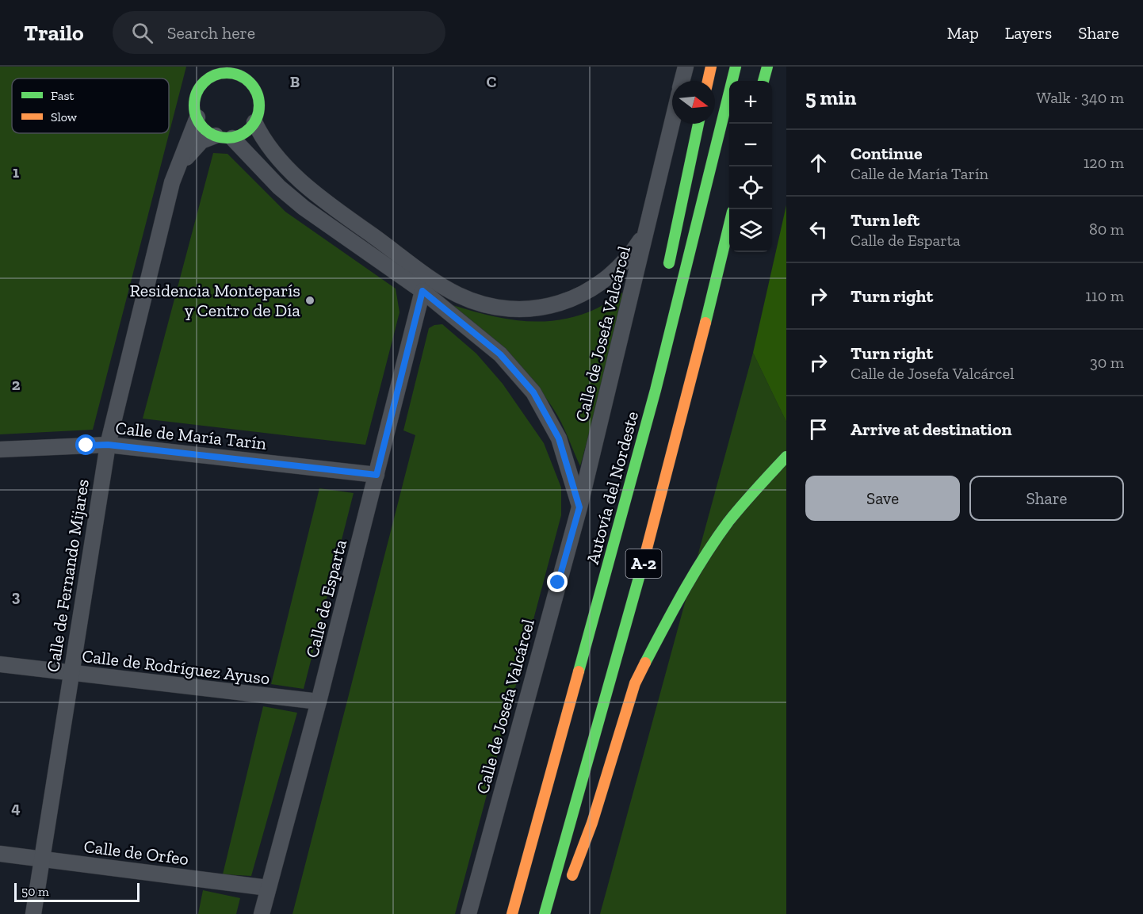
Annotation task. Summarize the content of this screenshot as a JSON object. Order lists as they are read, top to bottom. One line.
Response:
{"streets":{"main road":["Autovía del Nordeste","A-2"],"street":["Calle de Josefa Valcárcel","Calle de María Tarín","Calle de Fernando Mijares","Calle de Esparta","Calle de Rodríguez Ayuso","Calle de Orfeo"]},"crossings":[["Calle de María Tarín","Calle de Fernando Mijares"],["Calle de María Tarín","Calle de Esparta"],["Calle de Fernando Mijares","Calle de Rodríguez Ayuso"],["Calle de Fernando Mijares","Calle de Orfeo"],["Calle de Esparta","Calle de Rodríguez Ayuso"],["Calle de Esparta","Calle de Orfeo"]],"places":["Residencia Monteparís y Centro de Día"],"legend":["Fast","Slow"],"scale_bar":"50 m","north":"right","page":{"header":"Trailo","search":"Search here","nav":["Map","Layers","Share"],"heading":["5 min","Walk · 340 m"],"map_buttons":["+","−"],"list":[["Continue","Calle de María Tarín","120 m"],["Turn left","Calle de Esparta","80 m"],["Turn right","110 m"],["Turn right","Calle de Josefa Valcárcel","30 m"],"Arrive at destination"],"buttons":["Save","Share"],"scale":"50 m"},"grid":{"columns":["B","C"],"rows":["1","2","3","4"]}}
